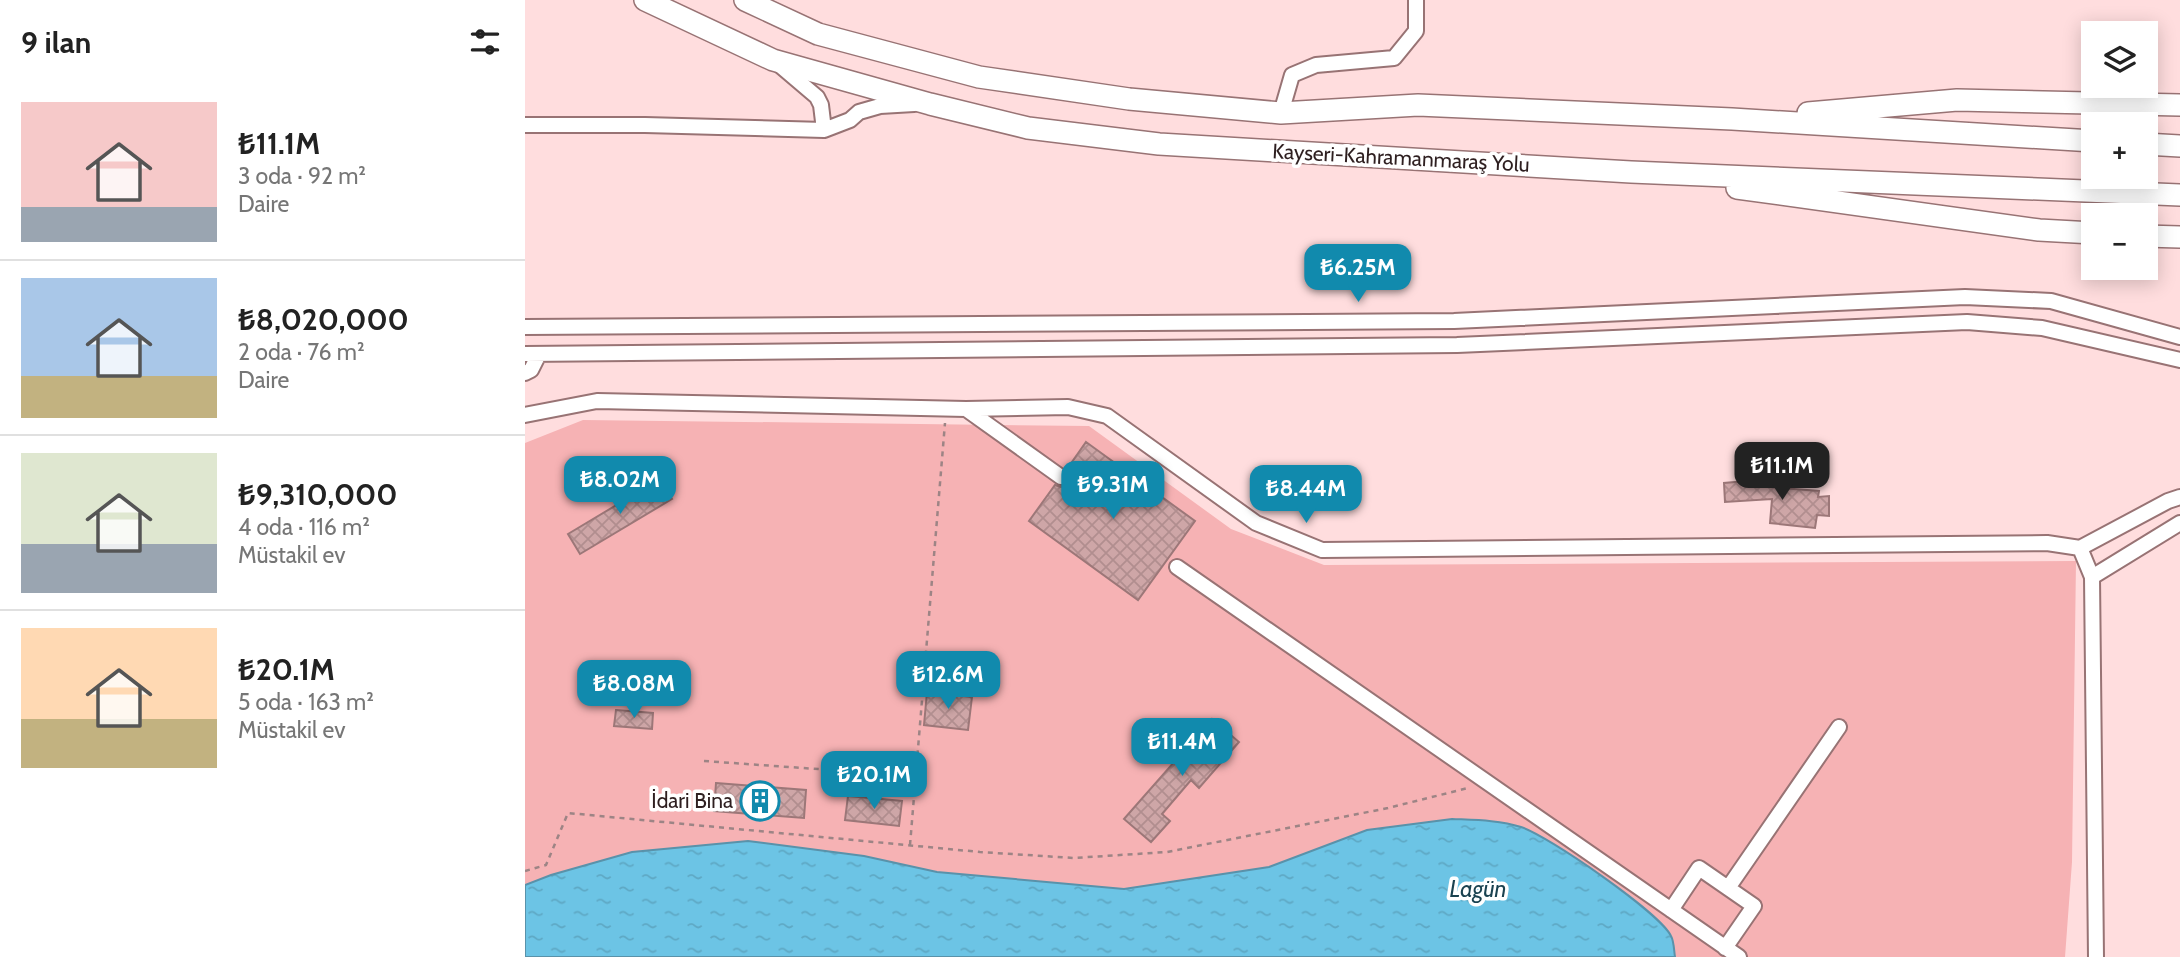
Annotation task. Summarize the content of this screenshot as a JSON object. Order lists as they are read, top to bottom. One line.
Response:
{"streets":{"highway":["Kayseri-Kahramanmaraş Yolu"]},"water":["Lagün"],"places":{"building":["İdari Bina"]},"page":{"heading":"9 ilan","map_buttons":["+","−"],"list":[{"name":"₺11.1M","note":"3 oda · 92 m² · Daire"},{"name":"₺8,020,000","note":"2 oda · 76 m² · Daire"},{"name":"₺9,310,000","note":"4 oda · 116 m² · Müstakil ev"},{"name":"₺20.1M","note":"5 oda · 163 m² · Müstakil ev"}],"price":["₺6.25M","₺11.1M","₺8.02M","₺9.31M","₺8.44M","₺12.6M","₺8.08M","₺11.4M","₺20.1M"]}}
